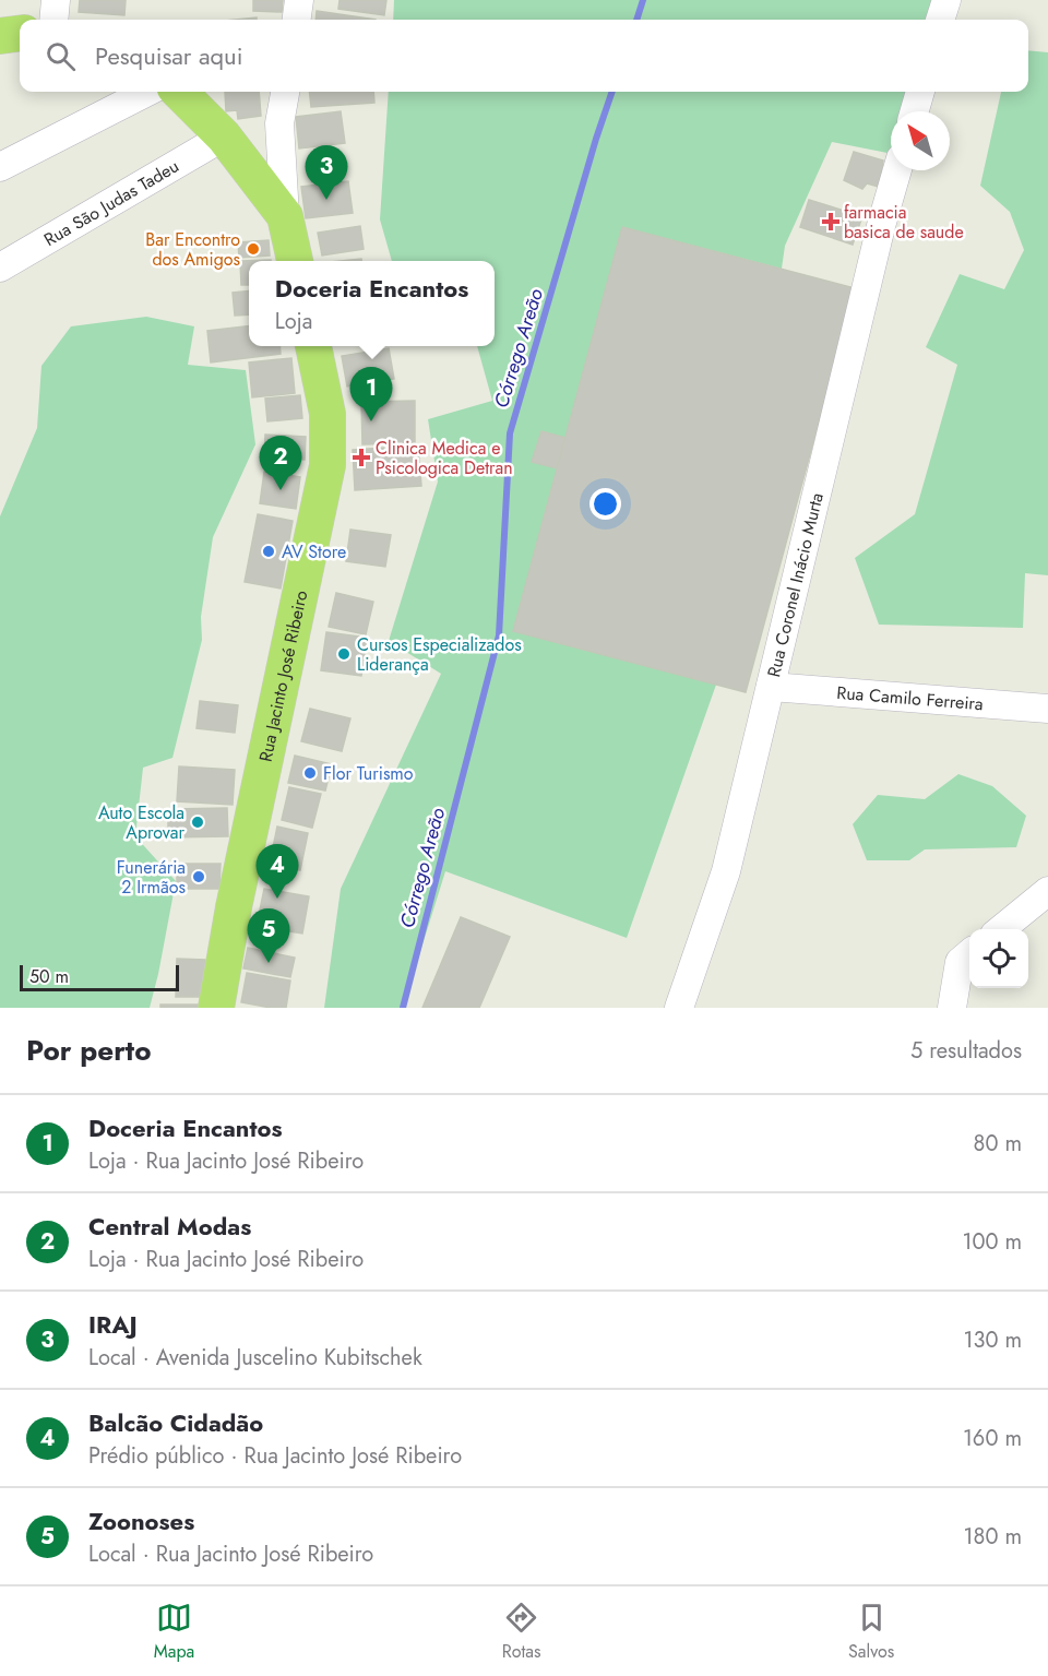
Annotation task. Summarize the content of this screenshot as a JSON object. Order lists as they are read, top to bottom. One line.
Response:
{"streets":{"main road":["Rua Jacinto José Ribeiro"],"street":["Rua São Judas Tadeu","Rua Coronel Inácio Murta","Rua Camilo Ferreira"]},"crossings":[["Rua Coronel Inácio Murta","Rua Camilo Ferreira"]],"water":["Córrego Areão"],"places":{"health":["farmacia basica de saude","Clinica Medica e Psicologica Detran"],"other":["Bar Encontro dos Amigos","AV Store","Cursos Especializados Liderança","Flor Turismo","Auto Escola Aprovar","Funerária 2 Irmãos"]},"scale_bar":"50 m","north":"top left","page":{"search":"Pesquisar aqui","pins":["3","1","2","4","5"],"popup":["Doceria Encantos","Loja"],"scale":"50 m","heading":["Por perto","5 resultados"],"list":[{"mark":"1","name":"Doceria Encantos","note":"Loja · Rua Jacinto José Ribeiro","value":"80 m"},{"mark":"2","name":"Central Modas","note":"Loja · Rua Jacinto José Ribeiro","value":"100 m"},{"mark":"3","name":"IRAJ","note":"Local · Avenida Juscelino Kubitschek","value":"130 m"},{"mark":"4","name":"Balcão Cidadão","note":"Prédio público · Rua Jacinto José Ribeiro","value":"160 m"},{"mark":"5","name":"Zoonoses","note":"Local · Rua Jacinto José Ribeiro","value":"180 m"}],"nav":["Mapa","Rotas","Salvos"]}}
